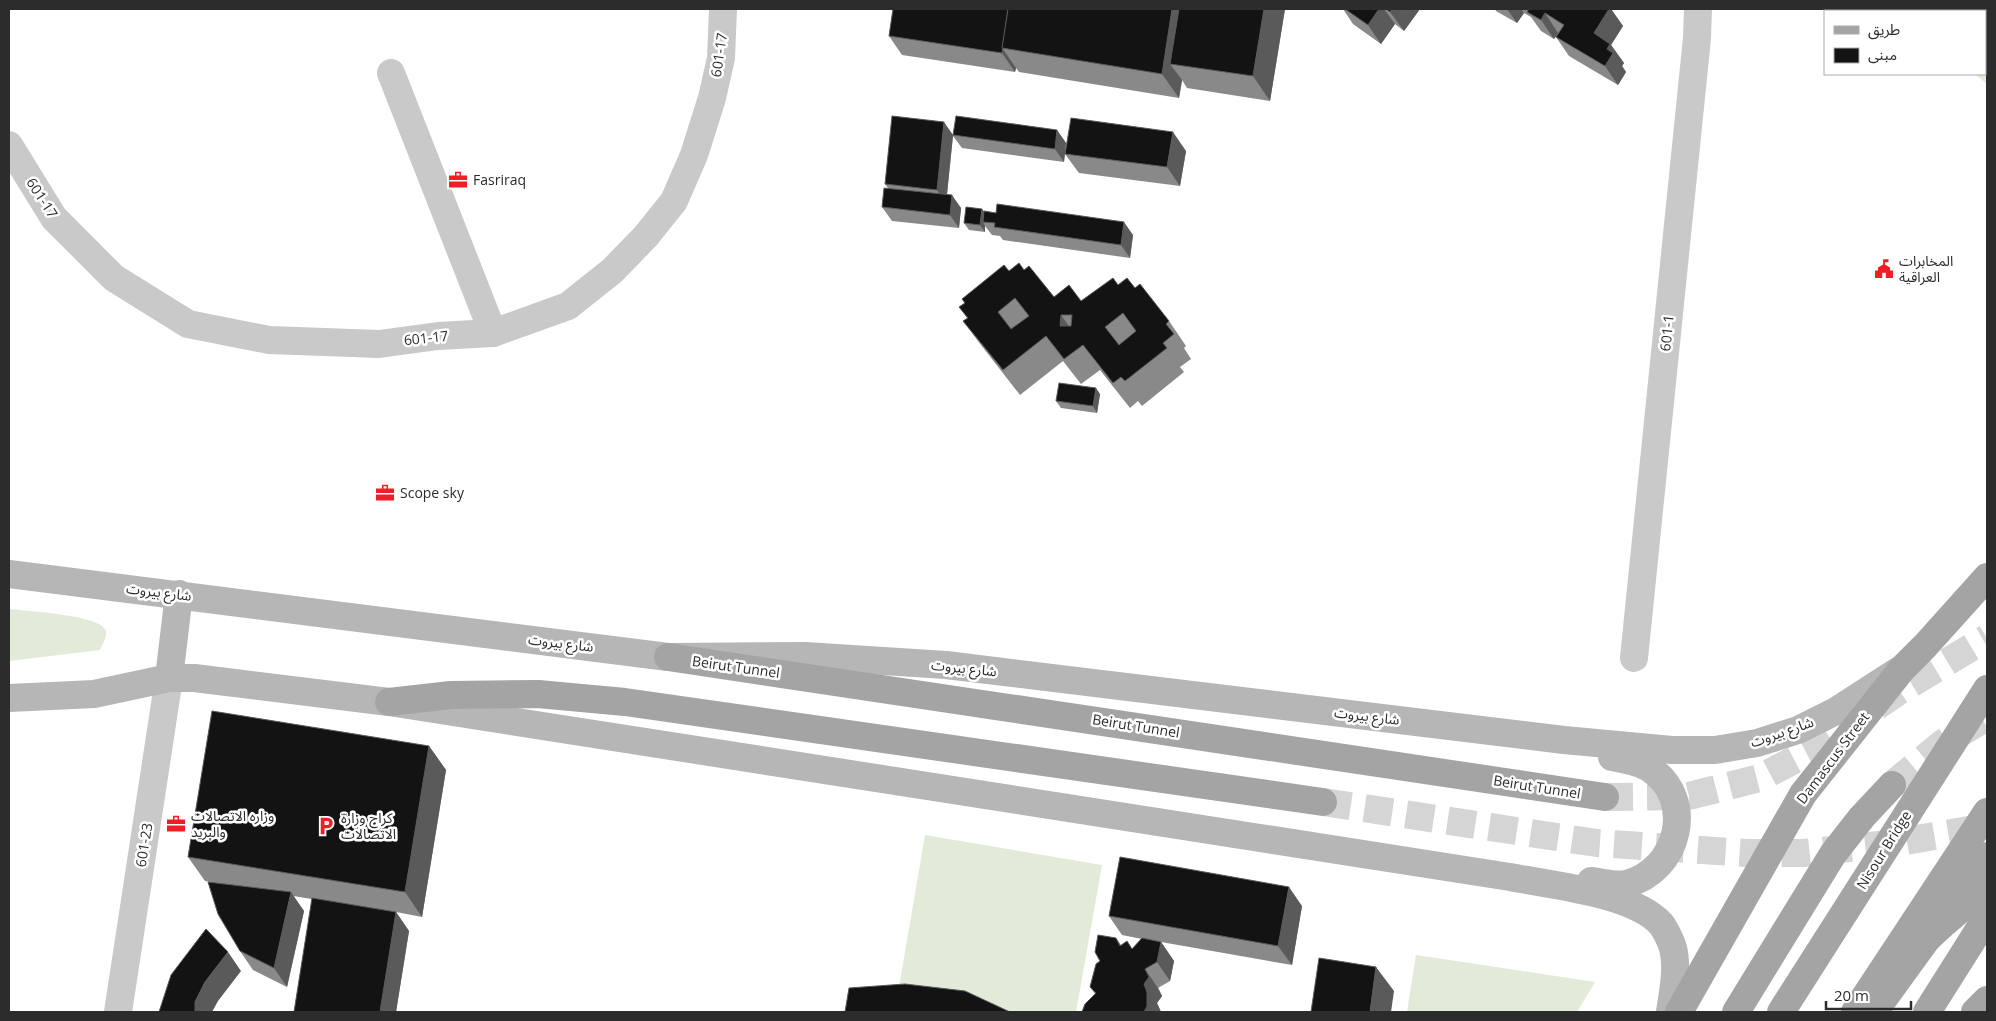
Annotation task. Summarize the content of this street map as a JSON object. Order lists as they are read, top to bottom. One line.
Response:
{"streets":{"main road":["شارع بيروت","Beirut Tunnel","Damascus Street","Nisour Bridge"],"street":["601-17","601-1","601-23"]},"crossings":[["شارع بيروت","Beirut Tunnel"],["شارع بيروت","Damascus Street"]],"places":{"office":["Fasriraq","Scope sky","وزاره الاتصالات والبريد"],"public building":["المخابرات العراقية"],"parking":["كراج وزارة الاتصالات"]},"legend":["طريق","مبنى"],"scale_bar":"20 m"}
